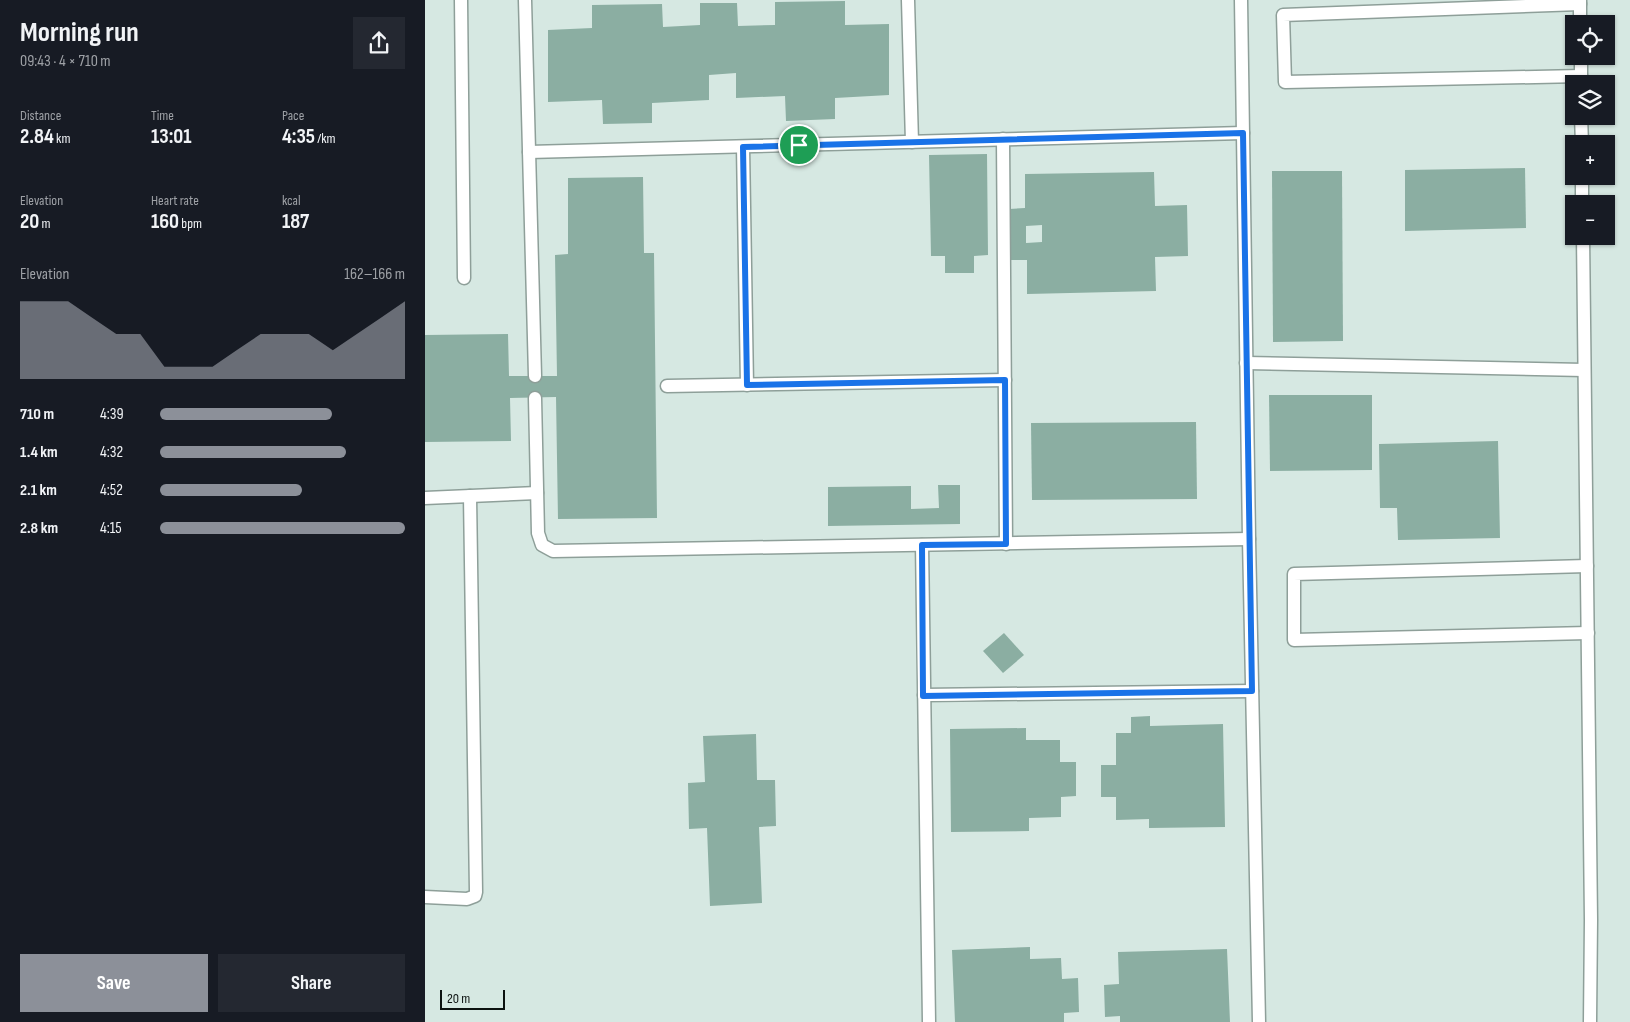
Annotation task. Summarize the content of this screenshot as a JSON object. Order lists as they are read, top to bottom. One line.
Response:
{"scale_bar":"20 m","page":{"heading":["Morning run","09:43 · 4 × 710 m"],"map_buttons":["+","−"],"stats":[["Distance","2.84 km"],["Time","13:01"],["Pace","4:35 /km"],["Elevation","20 m"],["Heart rate","160 bpm"],["kcal","187"]],"chart":["Elevation","162–166 m"],"list":[{"name":"710 m","note":"4:39"},{"name":"1.4 km","note":"4:32"},{"name":"2.1 km","note":"4:52"},{"name":"2.8 km","note":"4:15"}],"buttons":["Save","Share"],"scale":"20 m"}}
